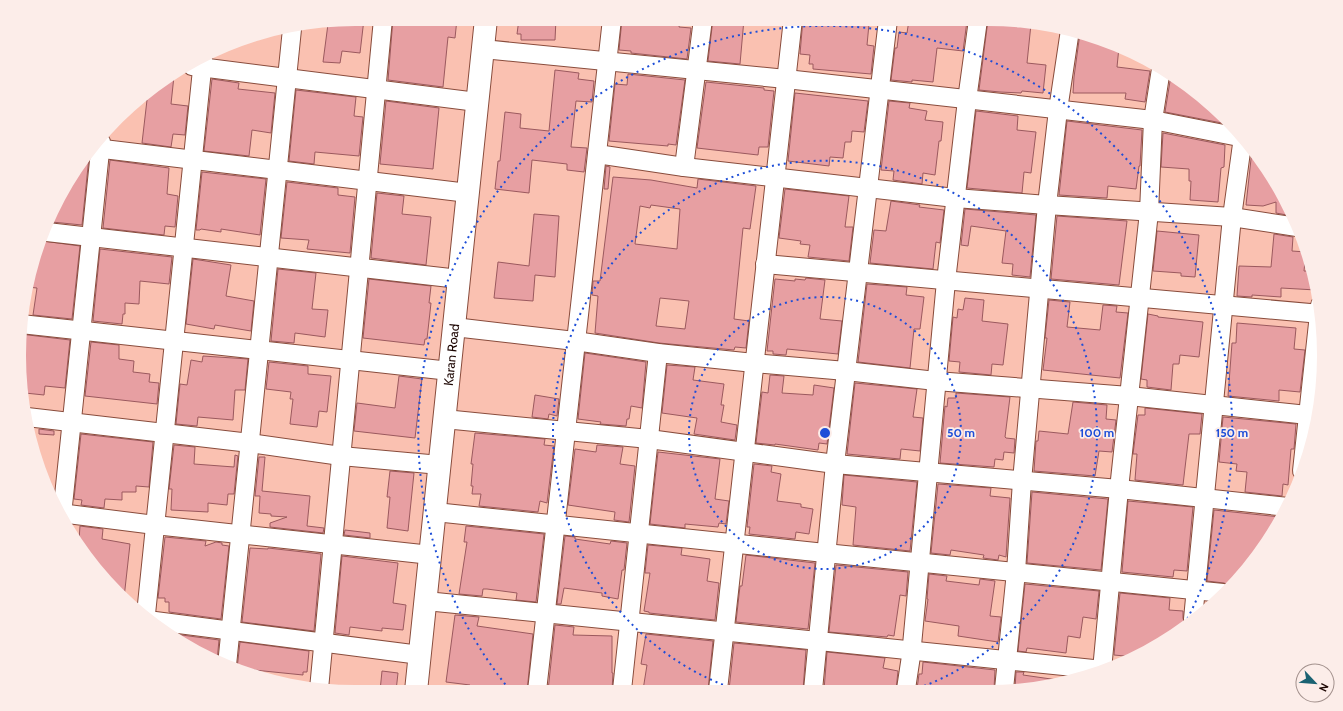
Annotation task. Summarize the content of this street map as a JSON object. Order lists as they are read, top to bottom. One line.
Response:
{"streets":{"street":["Karan Road"]},"north":"bottom right","rings":["50 m","100 m","150 m"]}
